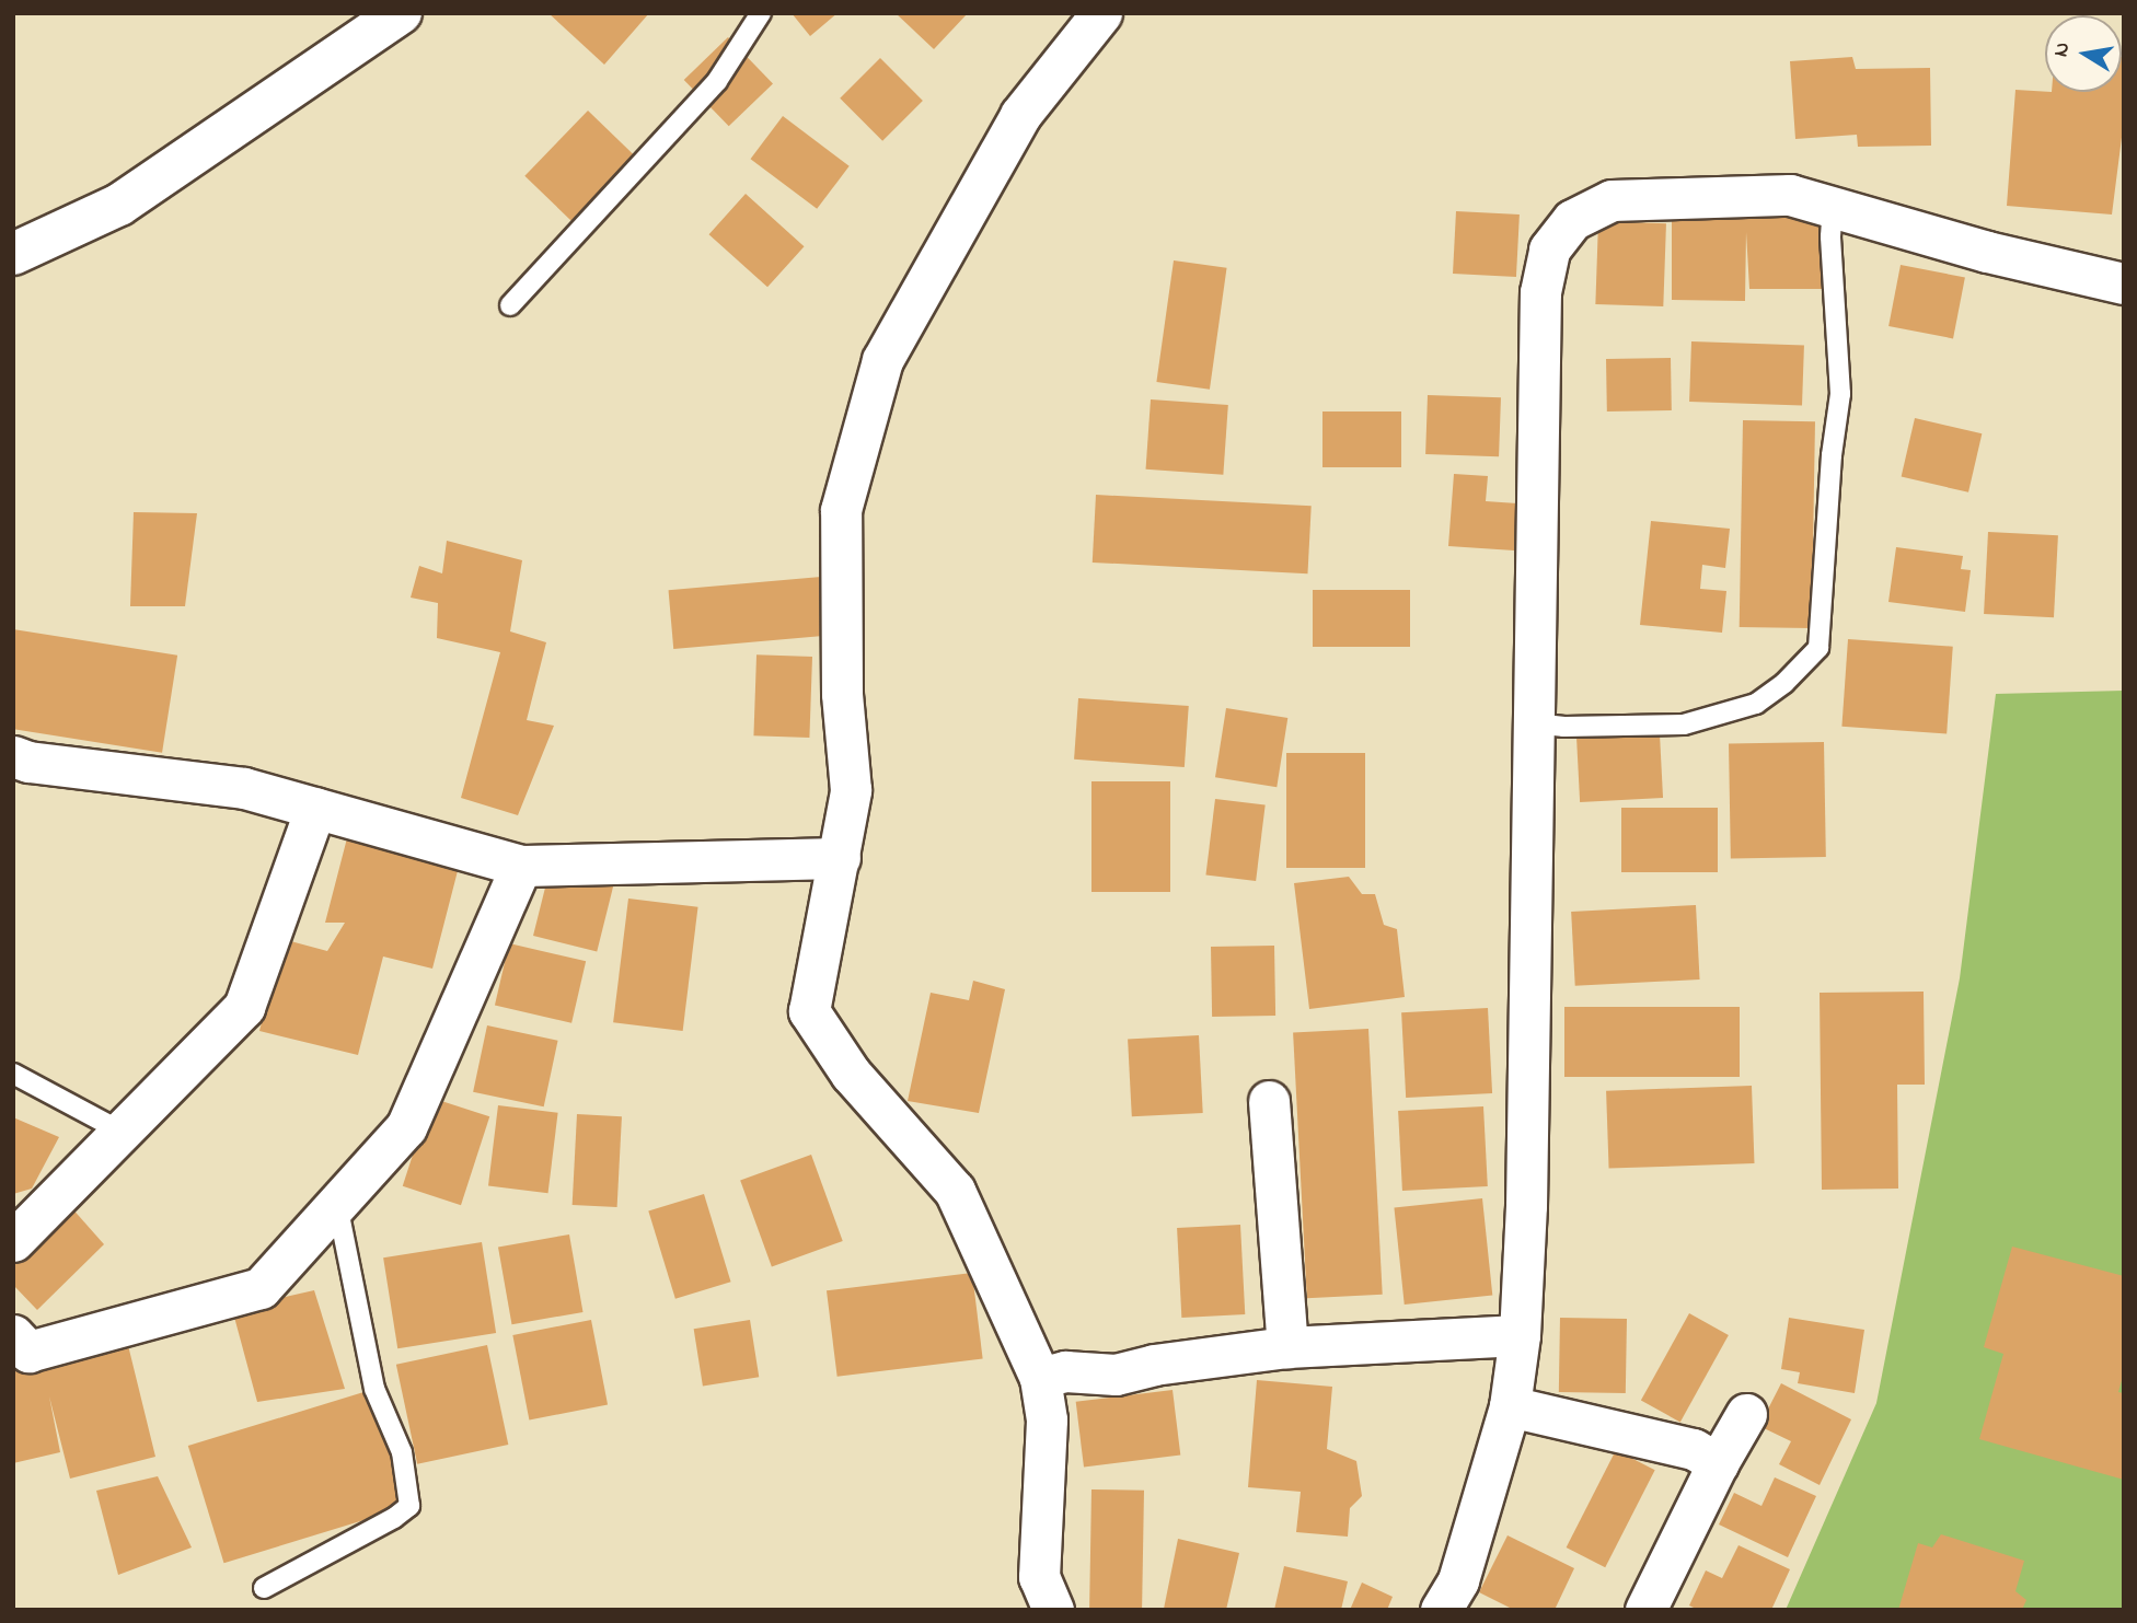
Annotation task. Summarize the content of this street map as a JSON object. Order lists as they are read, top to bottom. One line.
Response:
{"north":"left"}
